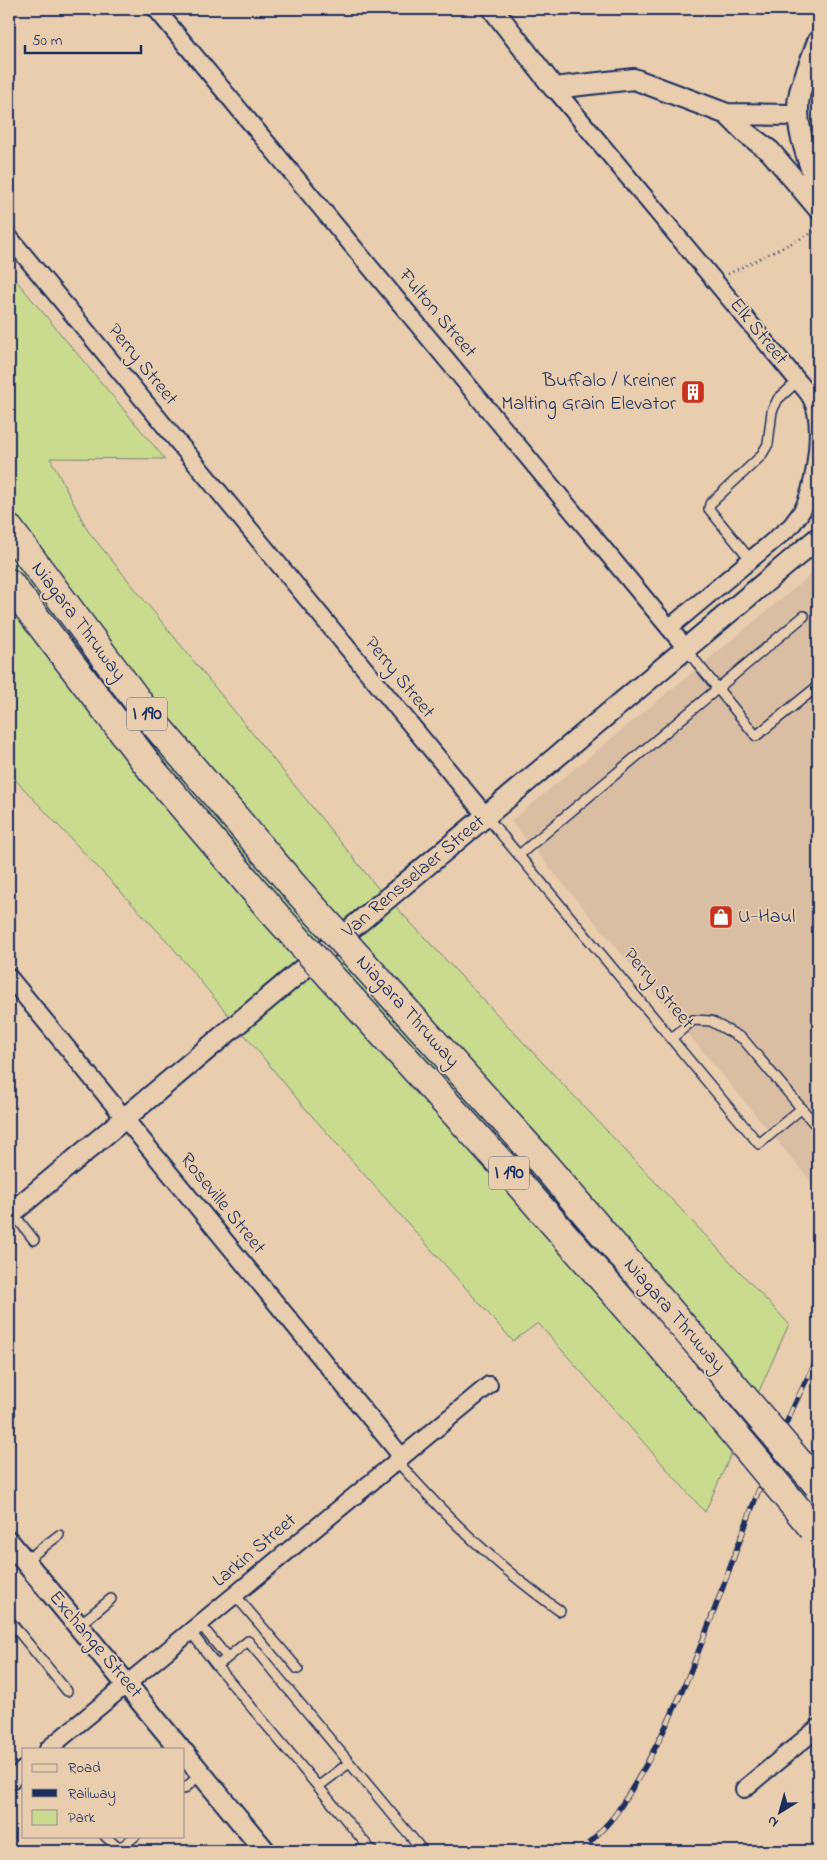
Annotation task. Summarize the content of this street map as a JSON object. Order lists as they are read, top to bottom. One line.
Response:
{"streets":{"highway":["Niagara Thruway","I 190"],"street":["Fulton Street","Elk Street","Perry Street","Van Rensselaer Street","Roseville Street","Larkin Street","Exchange Street"]},"crossings":[["Fulton Street","Elk Street"],["Fulton Street","Van Rensselaer Street"],["Perry Street","Van Rensselaer Street"],["Van Rensselaer Street","Roseville Street"],["Roseville Street","Larkin Street"],["Larkin Street","Exchange Street"]],"places":{"building":["Buffalo / Kreiner Malting Grain Elevator"],"shop":["U-Haul"]},"legend":["Road","Railway","Park"],"scale_bar":"50 m","north":"bottom left"}
